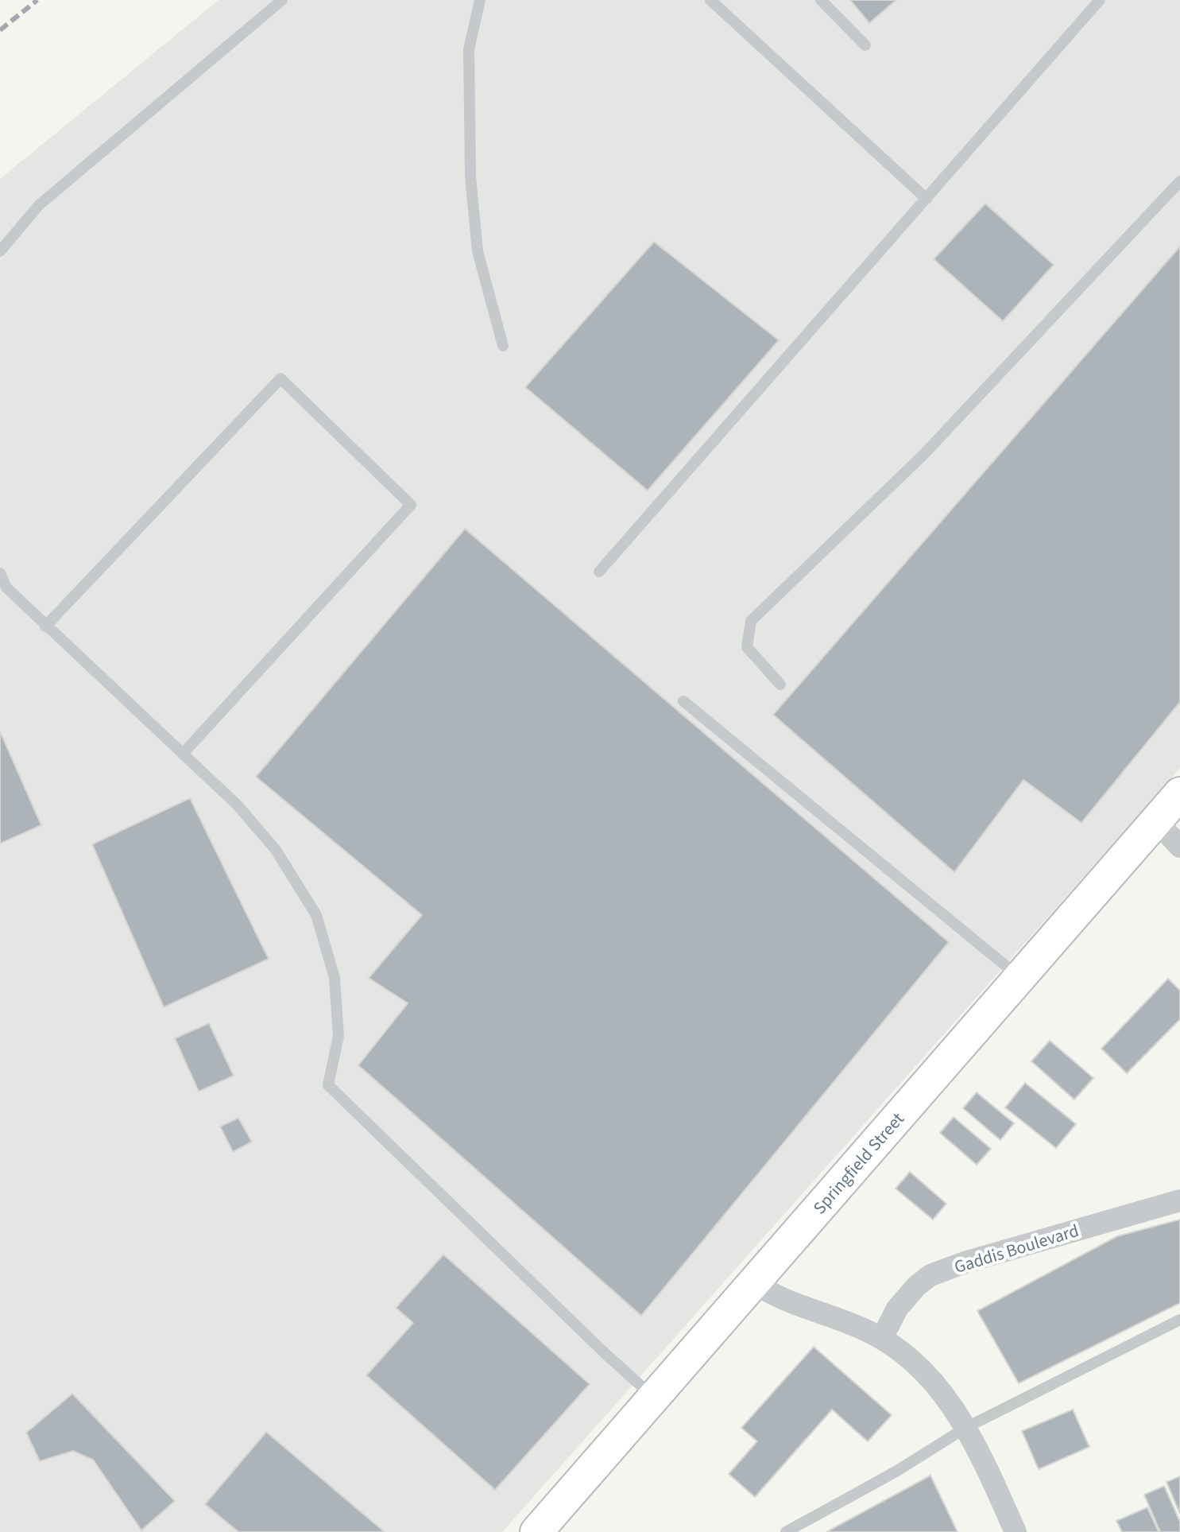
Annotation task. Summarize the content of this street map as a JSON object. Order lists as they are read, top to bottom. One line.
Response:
{"streets":{"main road":["Springfield Street"],"street":["Gaddis Boulevard"]}}
